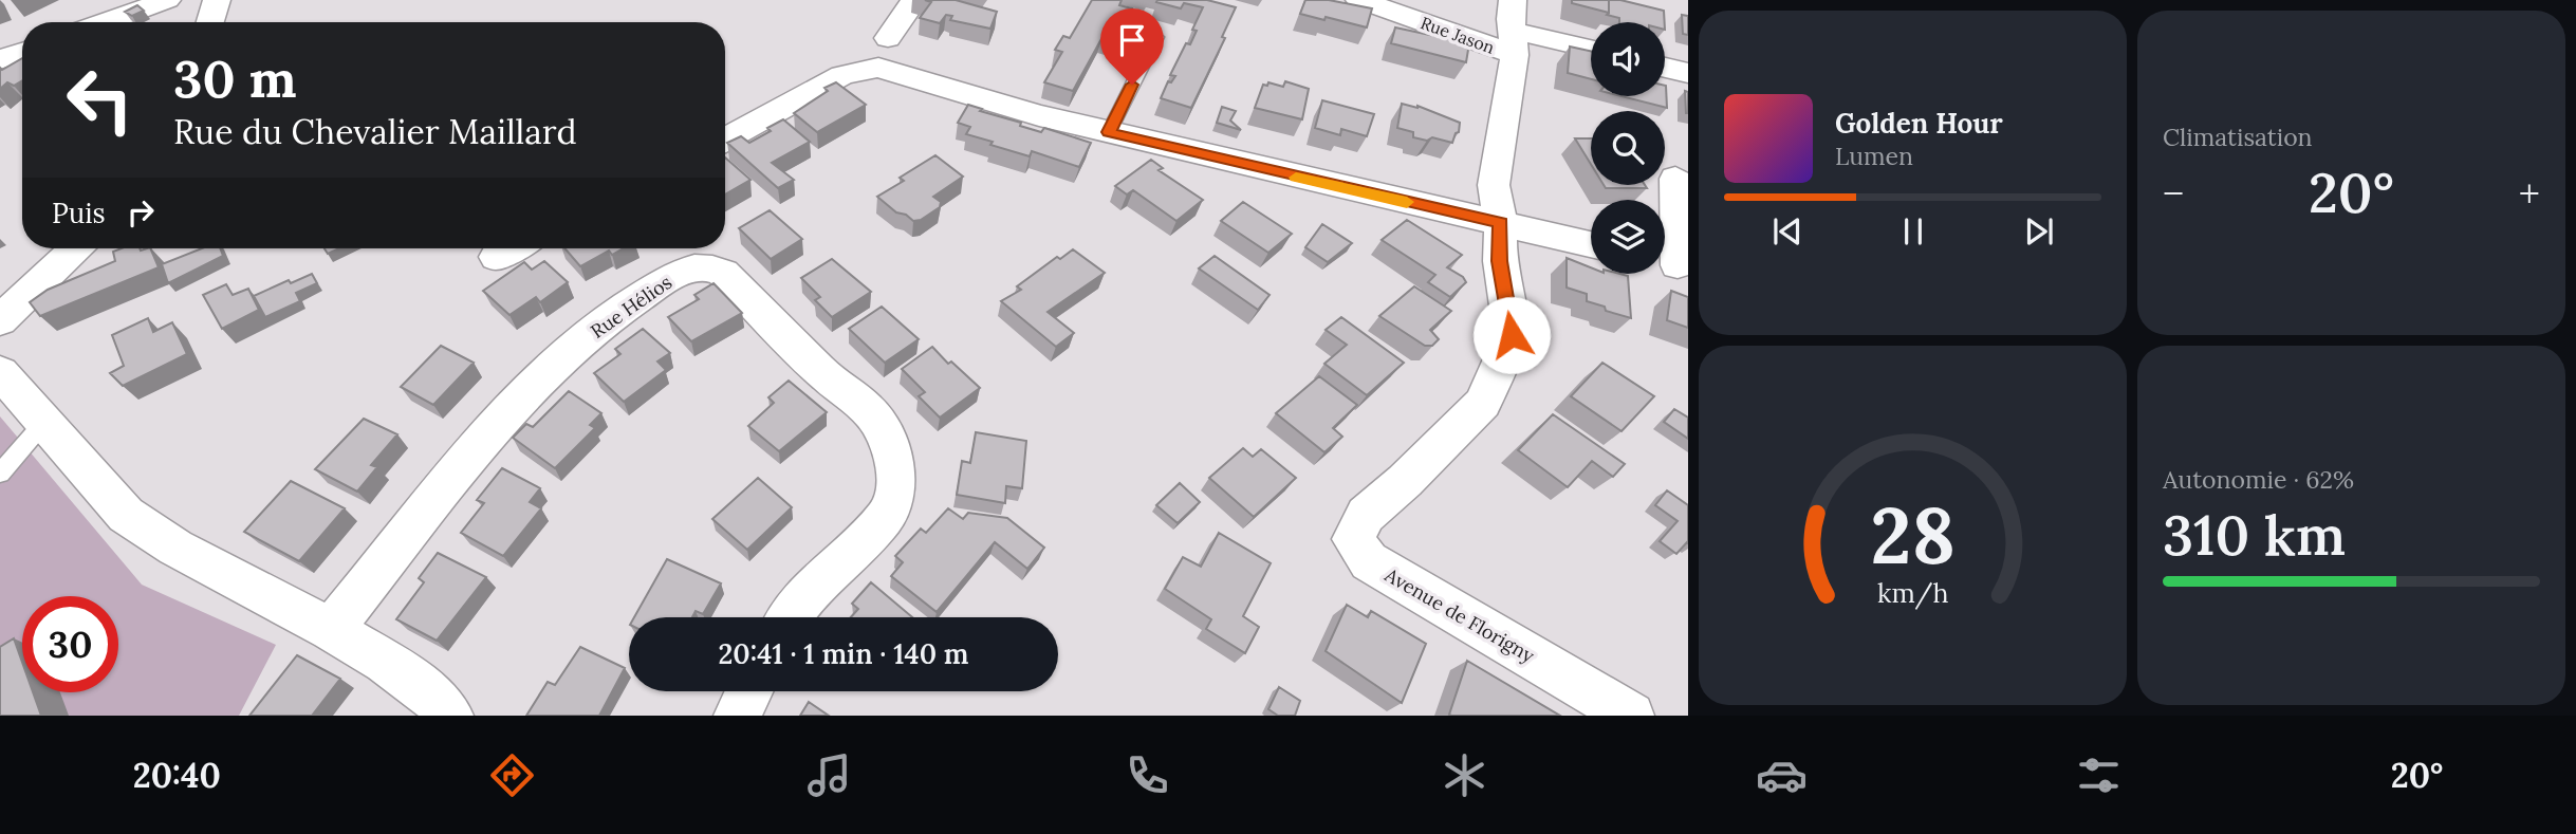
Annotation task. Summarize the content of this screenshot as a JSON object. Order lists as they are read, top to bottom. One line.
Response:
{"streets":{"street":["Rue Jason","Rue Hélios","Avenue de Florigny"]},"page":{"tile":["Climatisation",["Autonomie · 62%","310 km"]],"turn":["30 m","Rue du Chevalier Maillard"],"song":["Golden Hour","Lumen"],"heat":["−","20°","+"],"then":"Puis","limit":"30","trip":"20:41 · 1 min · 140 m","tabs":["20:40","20°"],"gauge":["28","km/h"]}}
